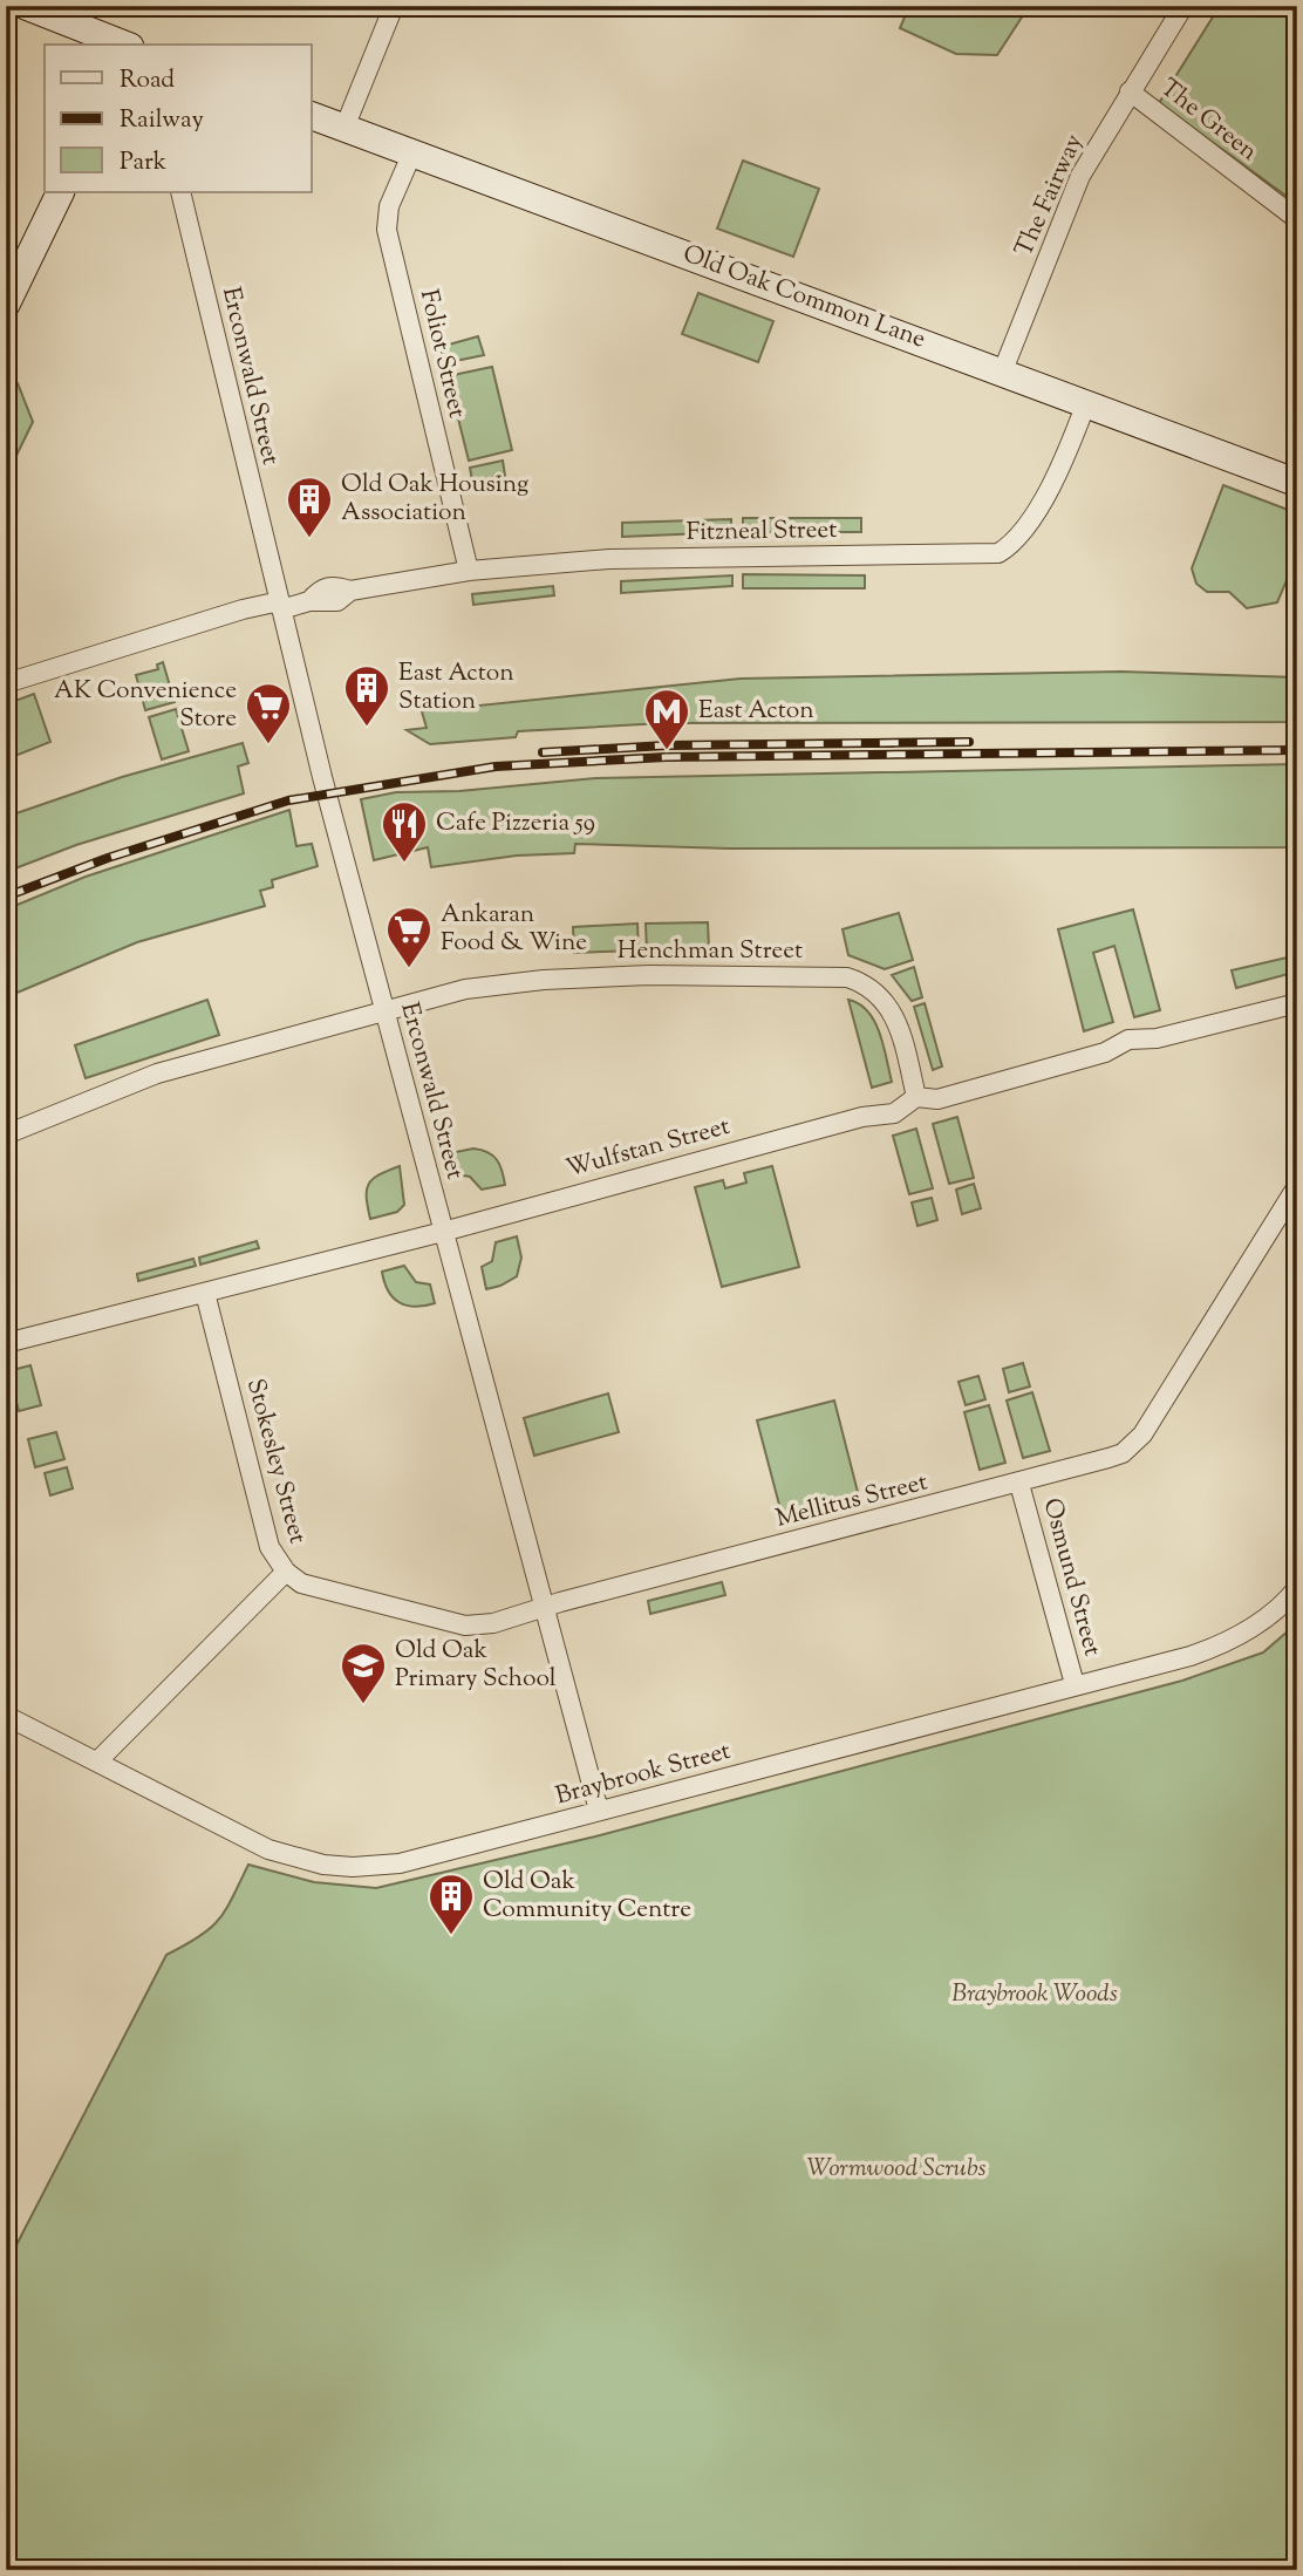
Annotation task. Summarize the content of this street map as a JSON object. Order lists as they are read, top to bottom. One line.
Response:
{"streets":{"street":["The Green","The Fairway","Old Oak Common Lane","Foliot Street","Erconwald Street","Fitzneal Street","Henchman Street","Wulfstan Street","Stokesley Street","Mellitus Street","Osmund Street","Braybrook Street"]},"crossings":[["The Green","The Fairway"],["The Fairway","Old Oak Common Lane"],["Old Oak Common Lane","Foliot Street"],["Old Oak Common Lane","Fitzneal Street"],["Foliot Street","Fitzneal Street"],["Erconwald Street","Fitzneal Street"],["Erconwald Street","Henchman Street"],["Erconwald Street","Wulfstan Street"],["Erconwald Street","Mellitus Street"],["Erconwald Street","Braybrook Street"],["Henchman Street","Wulfstan Street"],["Wulfstan Street","Stokesley Street"],["Stokesley Street","Mellitus Street"],["Stokesley Street","Braybrook Street"],["Mellitus Street","Osmund Street"],["Osmund Street","Braybrook Street"]],"parks":["Braybrook Woods","Wormwood Scrubs"],"places":{"building":["Old Oak Housing Association","East Acton Station","Old Oak Community Centre"],"supermarket":["AK Convenience Store","Ankaran Food & Wine"],"metro station":["East Acton"],"restaurant":["Cafe Pizzeria 59"],"school or university":["Old Oak Primary School"]},"legend":["Road","Railway","Park"]}
